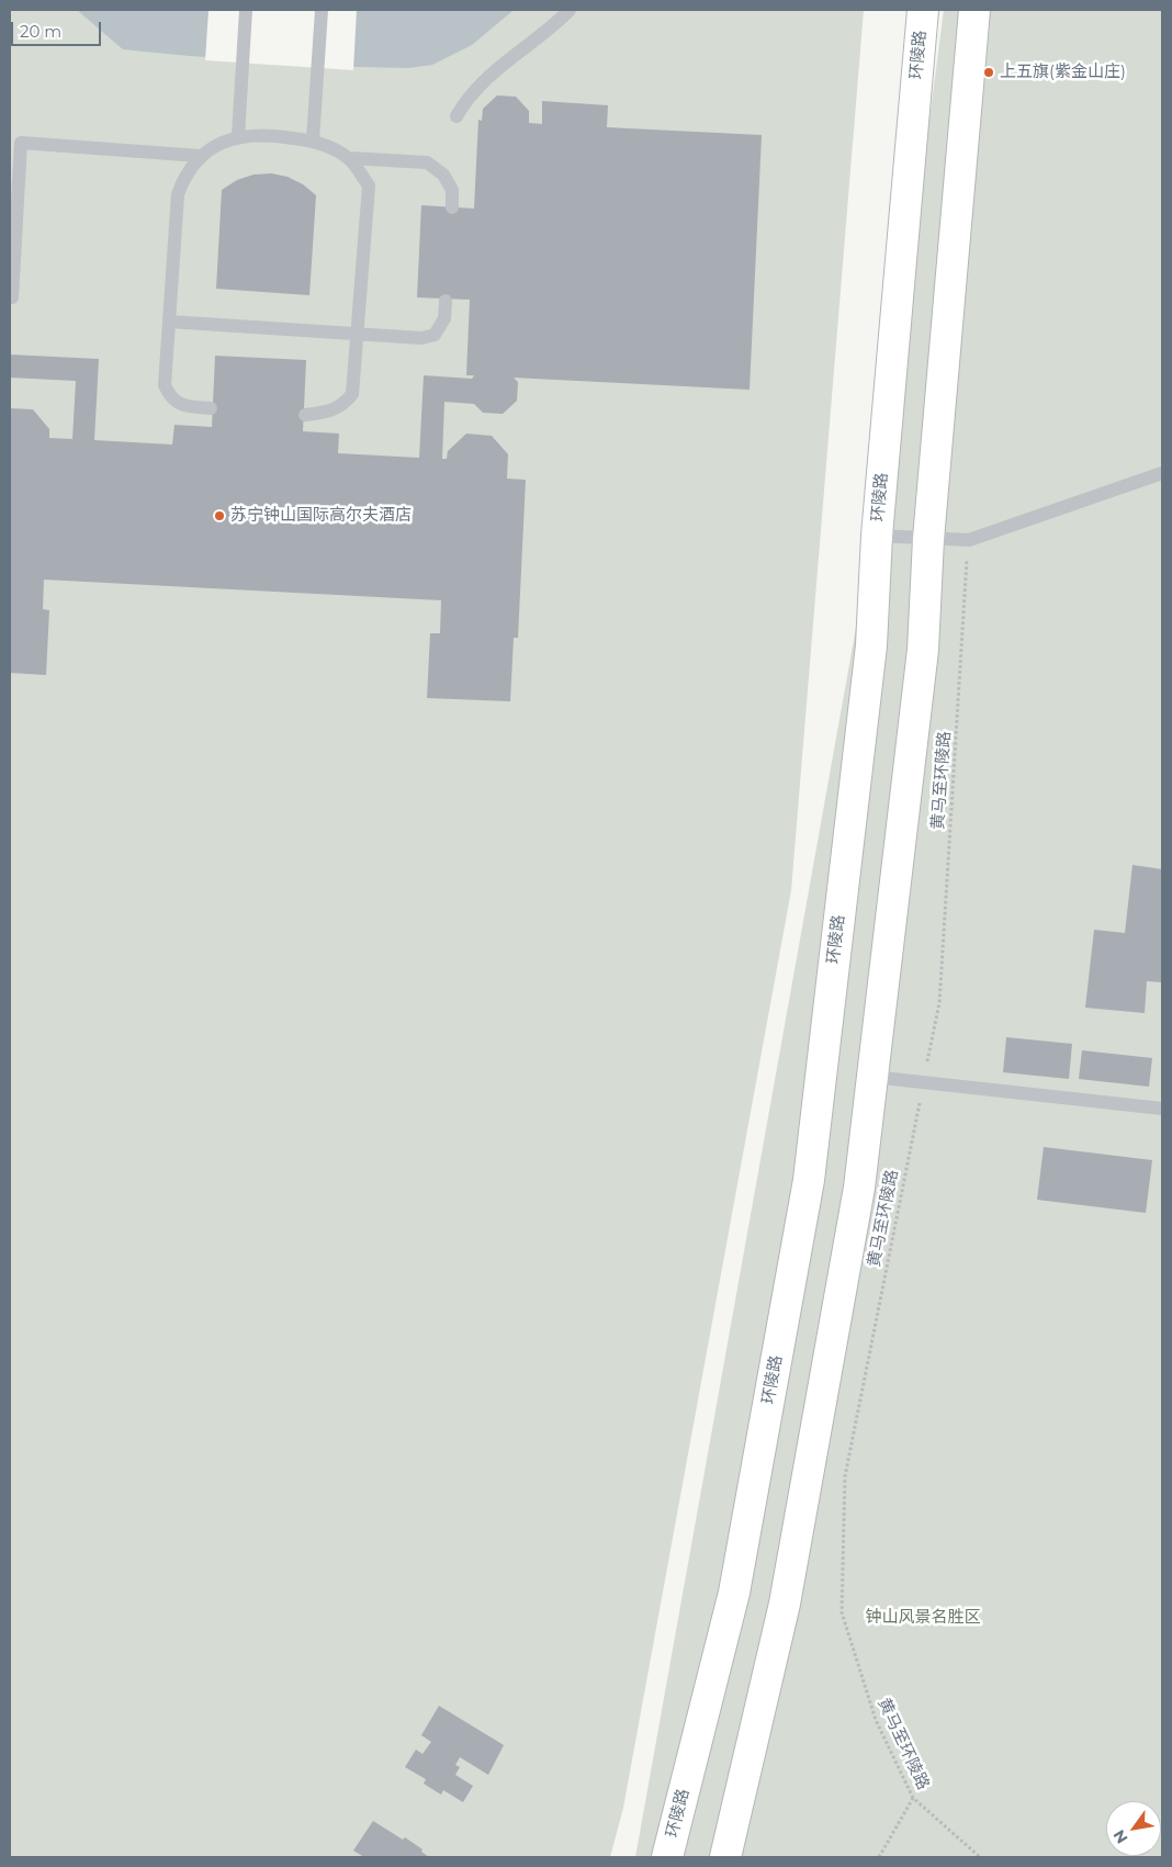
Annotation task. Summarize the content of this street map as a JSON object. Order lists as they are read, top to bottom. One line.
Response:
{"streets":{"main road":["环陵路"],"path":["黄马至环陵路"]},"parks":["钟山风景名胜区"],"places":["上五旗(紫金山庄)","苏宁钟山国际高尔夫酒店"],"scale_bar":"20 m","north":"bottom left"}
